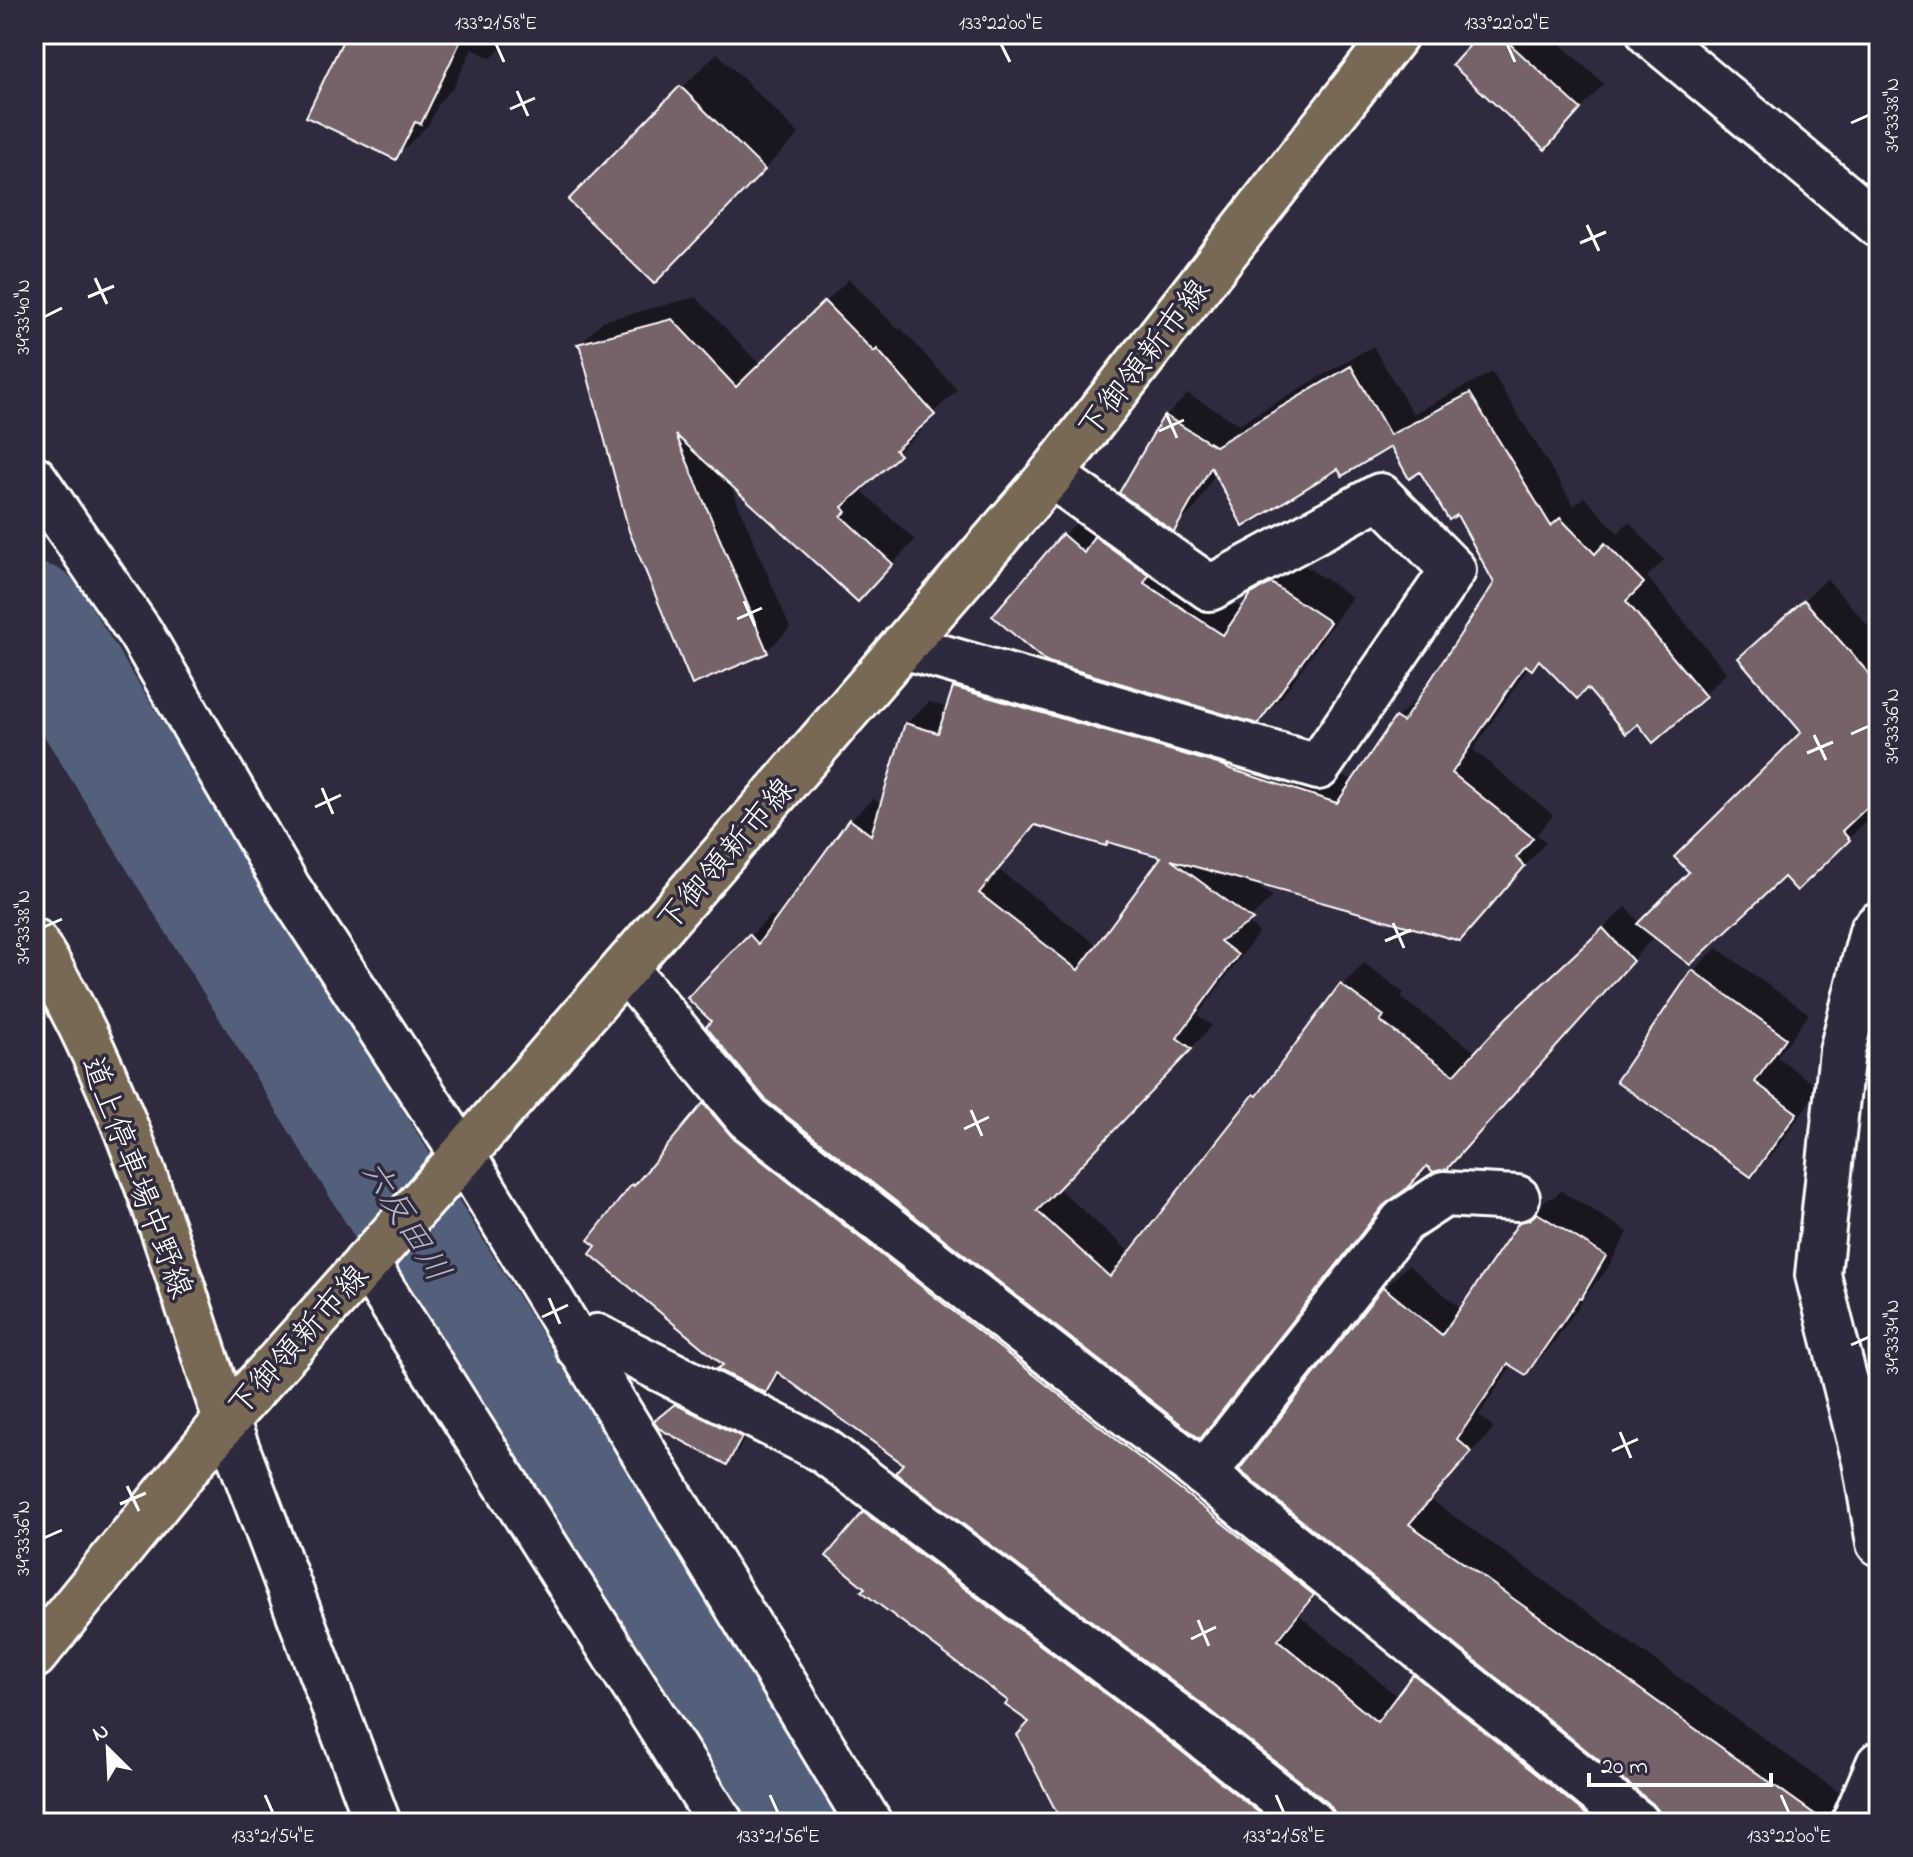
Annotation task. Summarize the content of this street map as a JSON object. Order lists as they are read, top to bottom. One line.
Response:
{"streets":{"main road":["下御領新市線","道上停車場中野線"]},"crossings":[["下御領新市線","道上停車場中野線"]],"water":["六反田川"],"scale_bar":"20 m","north":"top left","coordinates":["133°21'58\"E","133°22'00\"E","133°22'02\"E","34°33'38\"N","34°33'40\"N","34°33'36\"N","34°33'34\"N","133°21'54\"E","133°21'56\"E"]}
